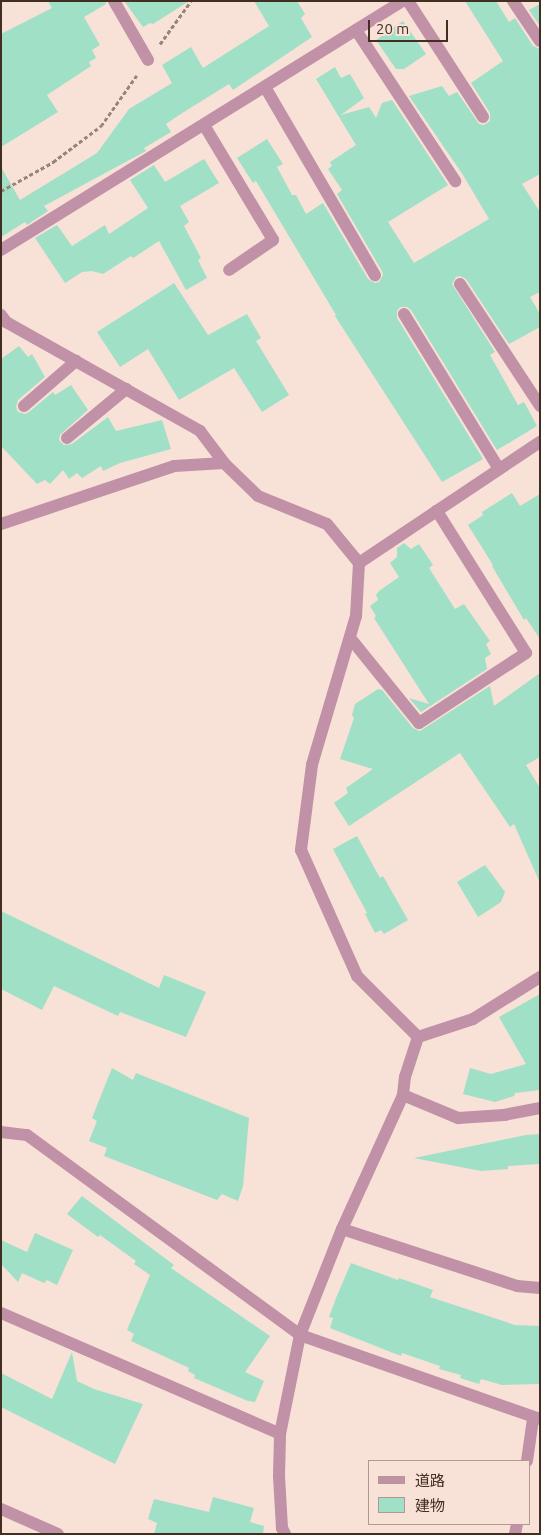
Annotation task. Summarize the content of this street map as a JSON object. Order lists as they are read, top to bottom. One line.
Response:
{"legend":["道路","建物"],"scale_bar":"20 m"}
